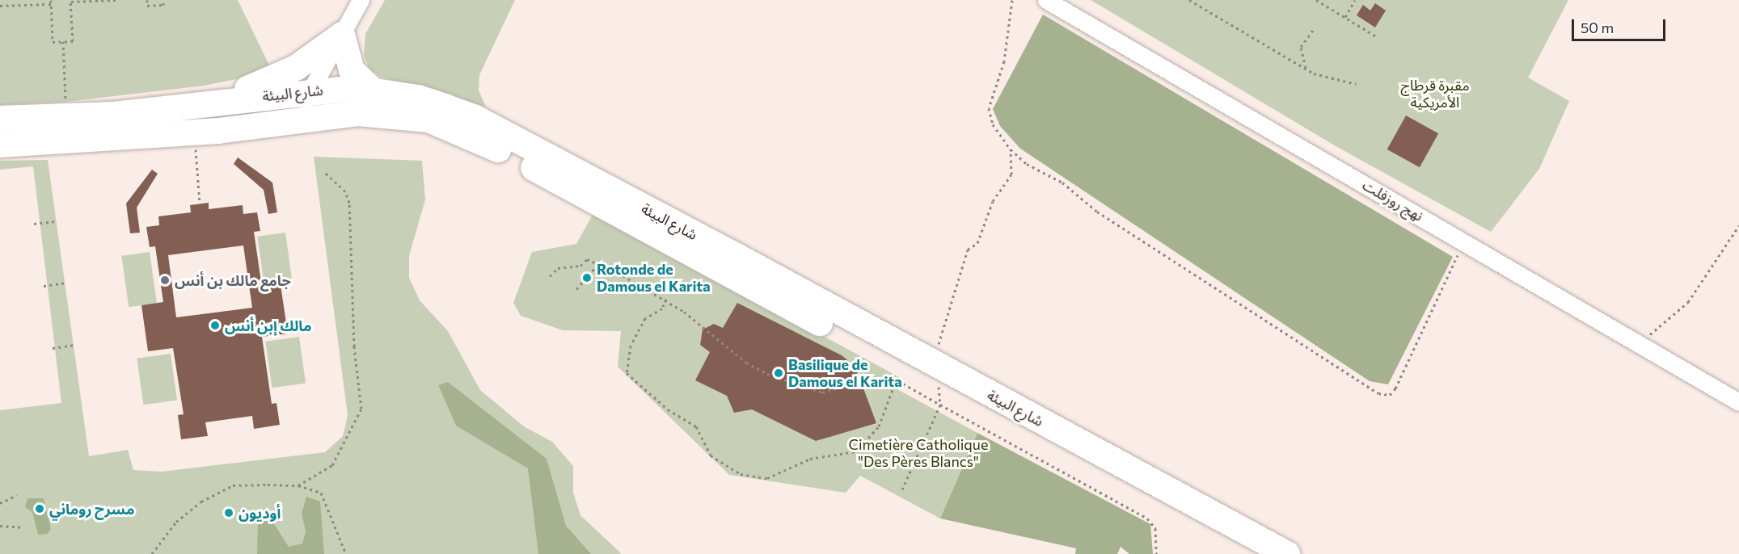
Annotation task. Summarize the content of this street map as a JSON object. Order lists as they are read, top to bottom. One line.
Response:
{"streets":{"highway":["شارع البيئة"],"street":["نهج روزفلت"]},"parks":["مقبرة قرطاج الأمريكية","Cimetière Catholique \"Des Pères Blancs\""],"places":["Rotonde de Damous el Karita","جامع مالك بن أنس","مالك إبن أنس","Basilique de Damous el Karita","مسرح روماني","أوديون"],"scale_bar":"50 m"}
